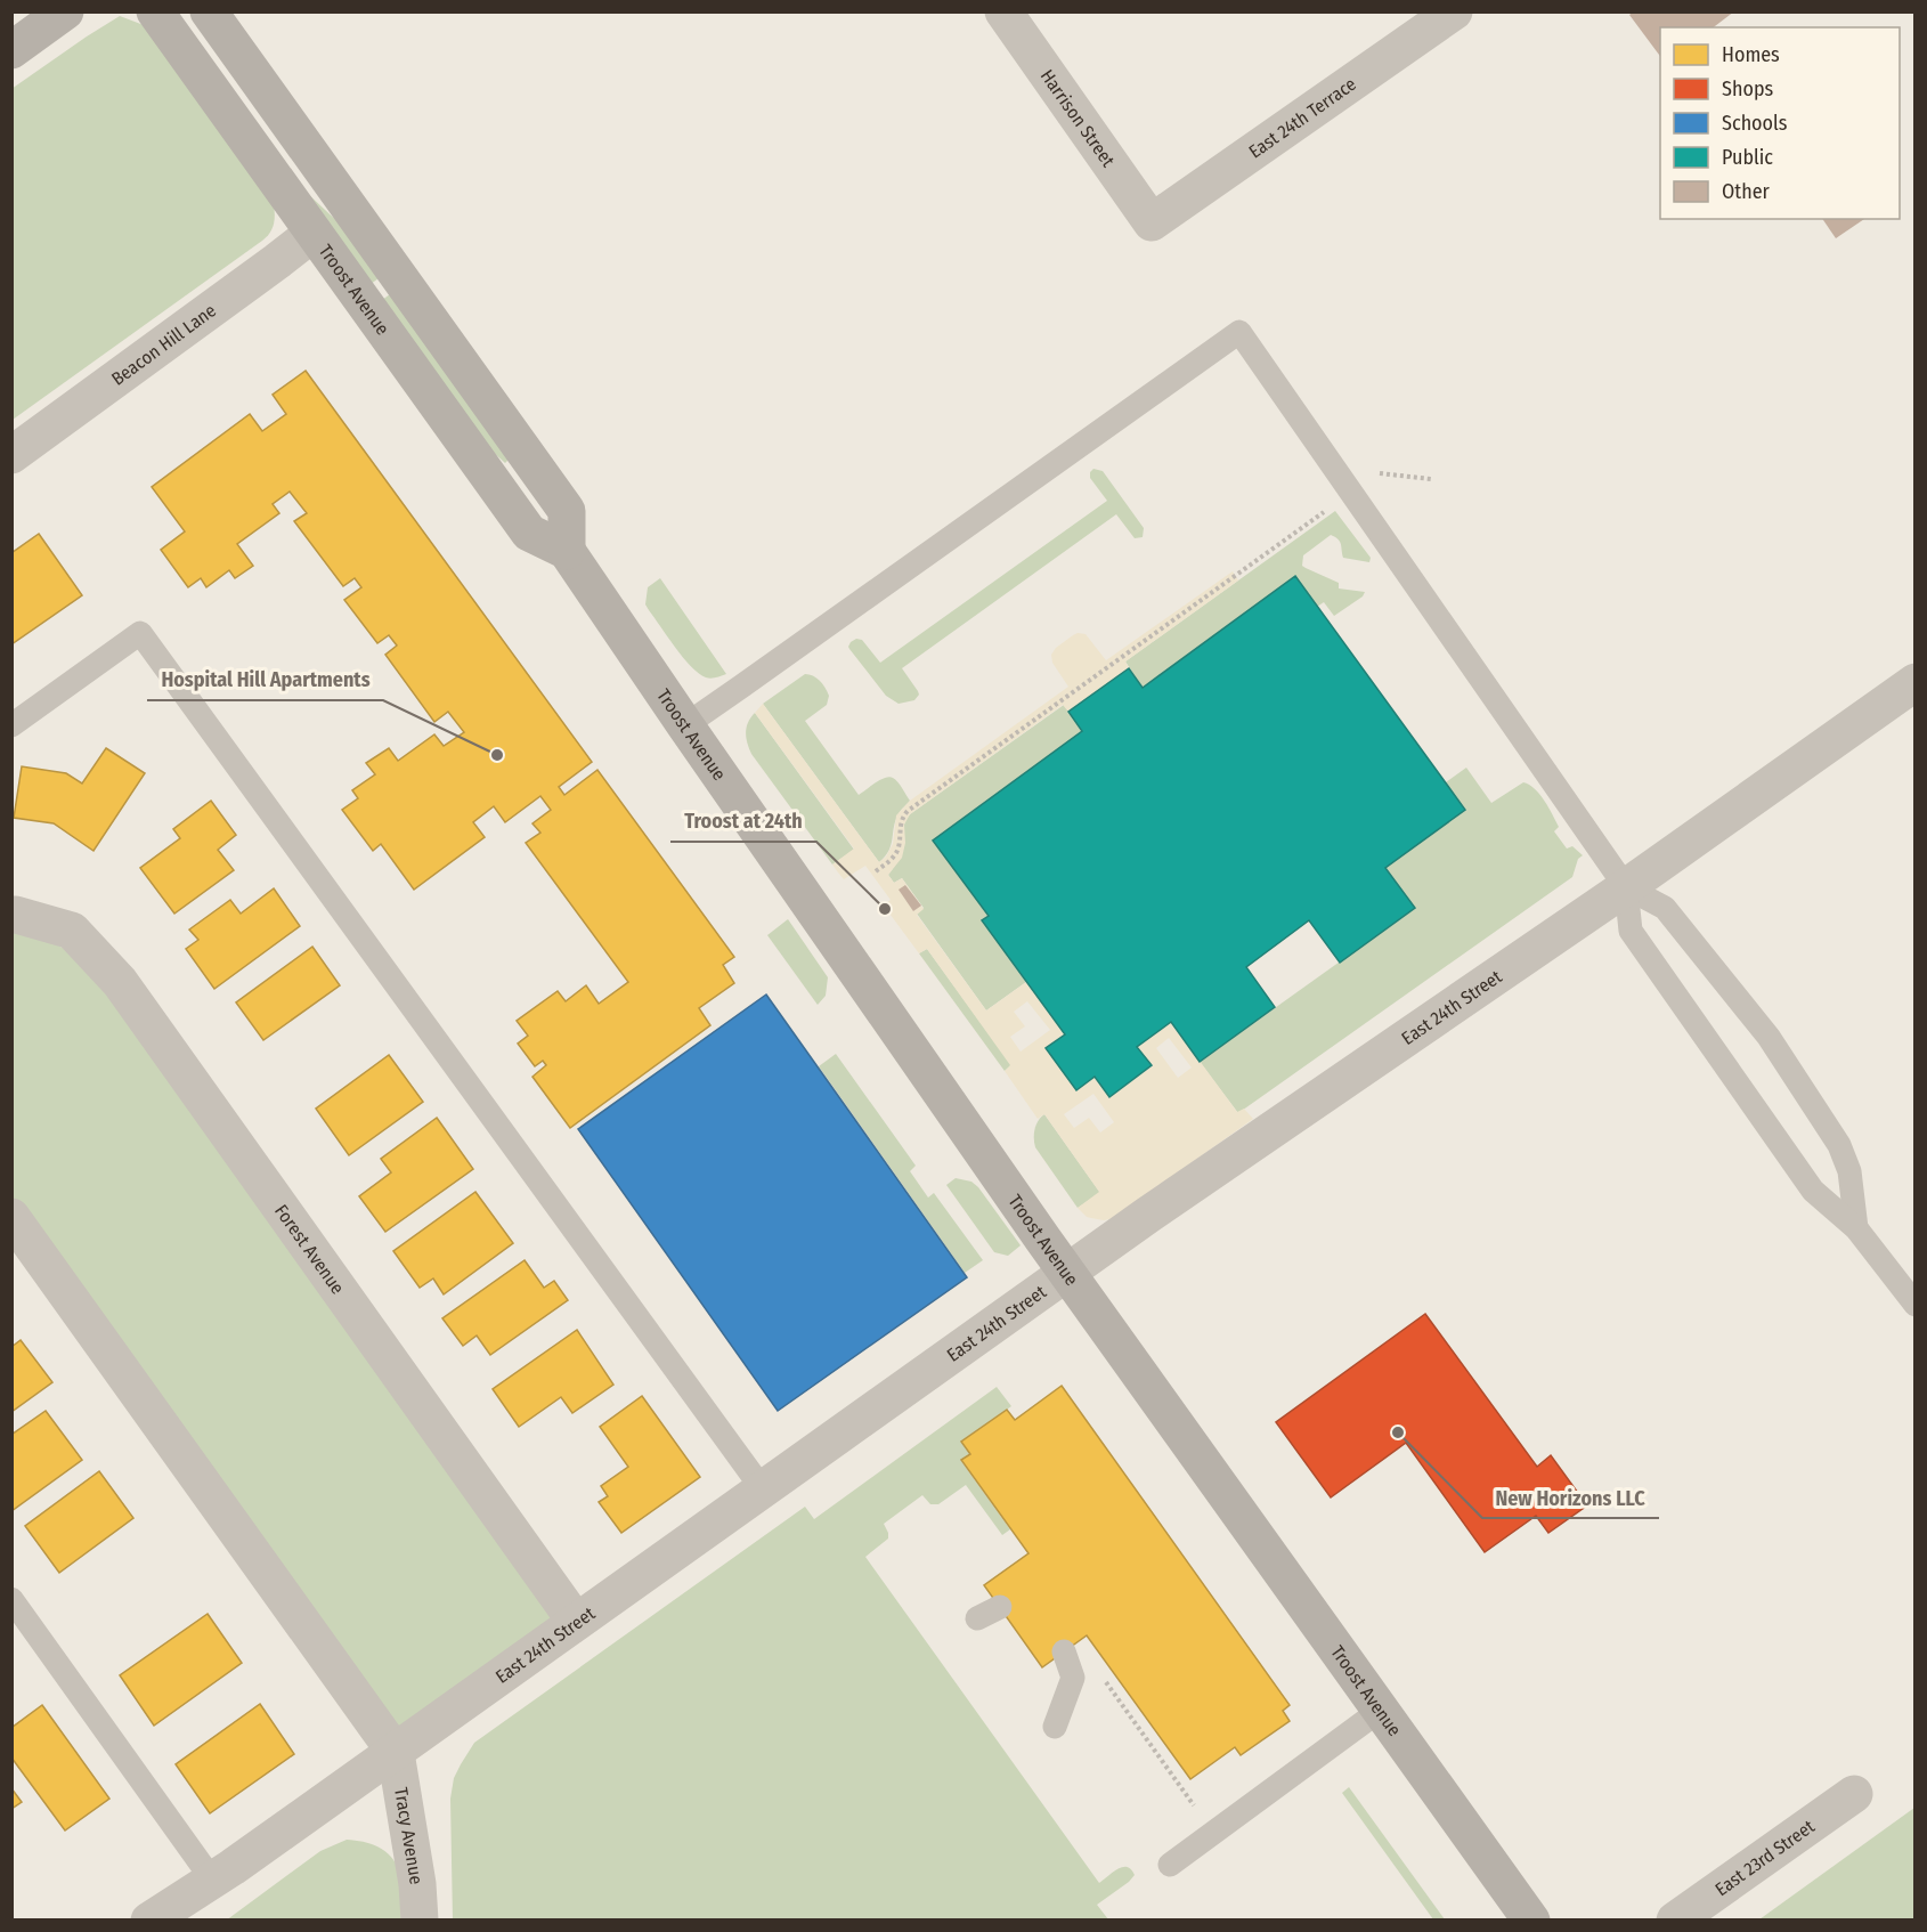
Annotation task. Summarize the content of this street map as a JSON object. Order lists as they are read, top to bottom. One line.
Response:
{"streets":{"main road":["Troost Avenue"],"street":["Harrison Street","East 24th Terrace","Beacon Hill Lane","East 24th Street","Forest Avenue","Tracy Avenue","East 23rd Street"]},"crossings":[["Harrison Street","East 24th Terrace"],["Troost Avenue","Beacon Hill Lane"],["Troost Avenue","East 24th Street"],["East 24th Street","Forest Avenue"],["East 24th Street","Tracy Avenue"]],"places":["Hospital Hill Apartments","Troost at 24th","New Horizons LLC"],"legend":["Homes","Shops","Schools","Public","Other"]}
